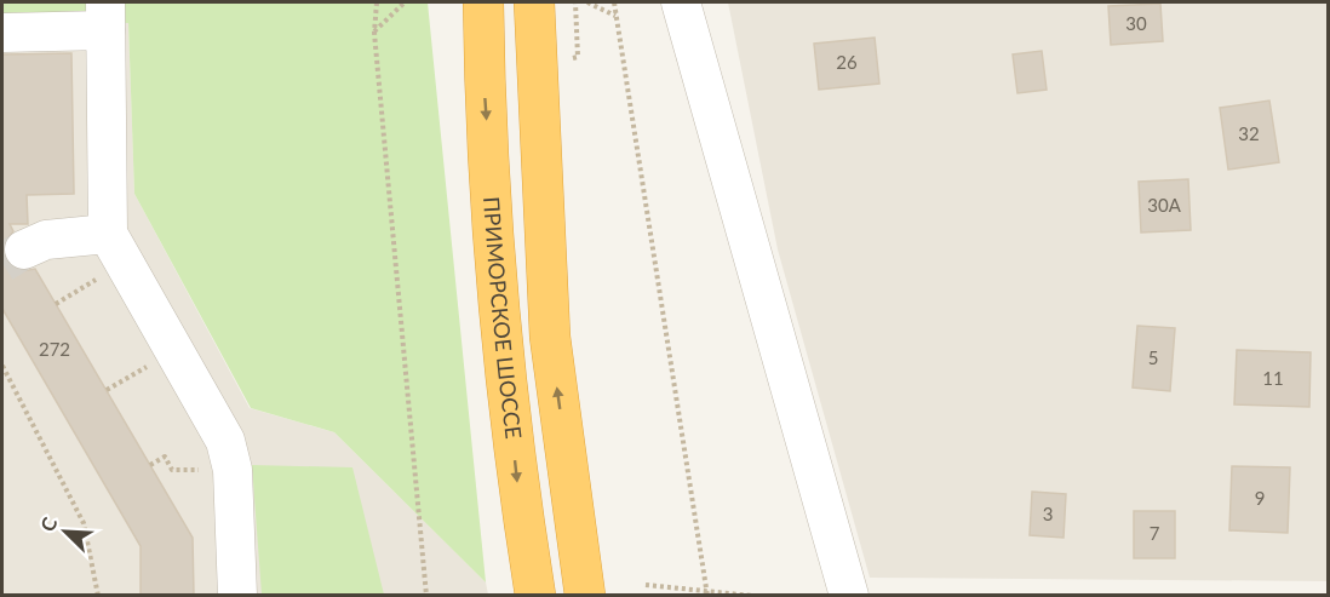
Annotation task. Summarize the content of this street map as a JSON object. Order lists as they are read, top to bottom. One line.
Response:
{"streets":{"highway":["ПРИМОРСКОЕ ШОССЕ"]},"house_numbers":["30","26","32","30А","272","5","11","9","3","7"],"north":"top left"}
